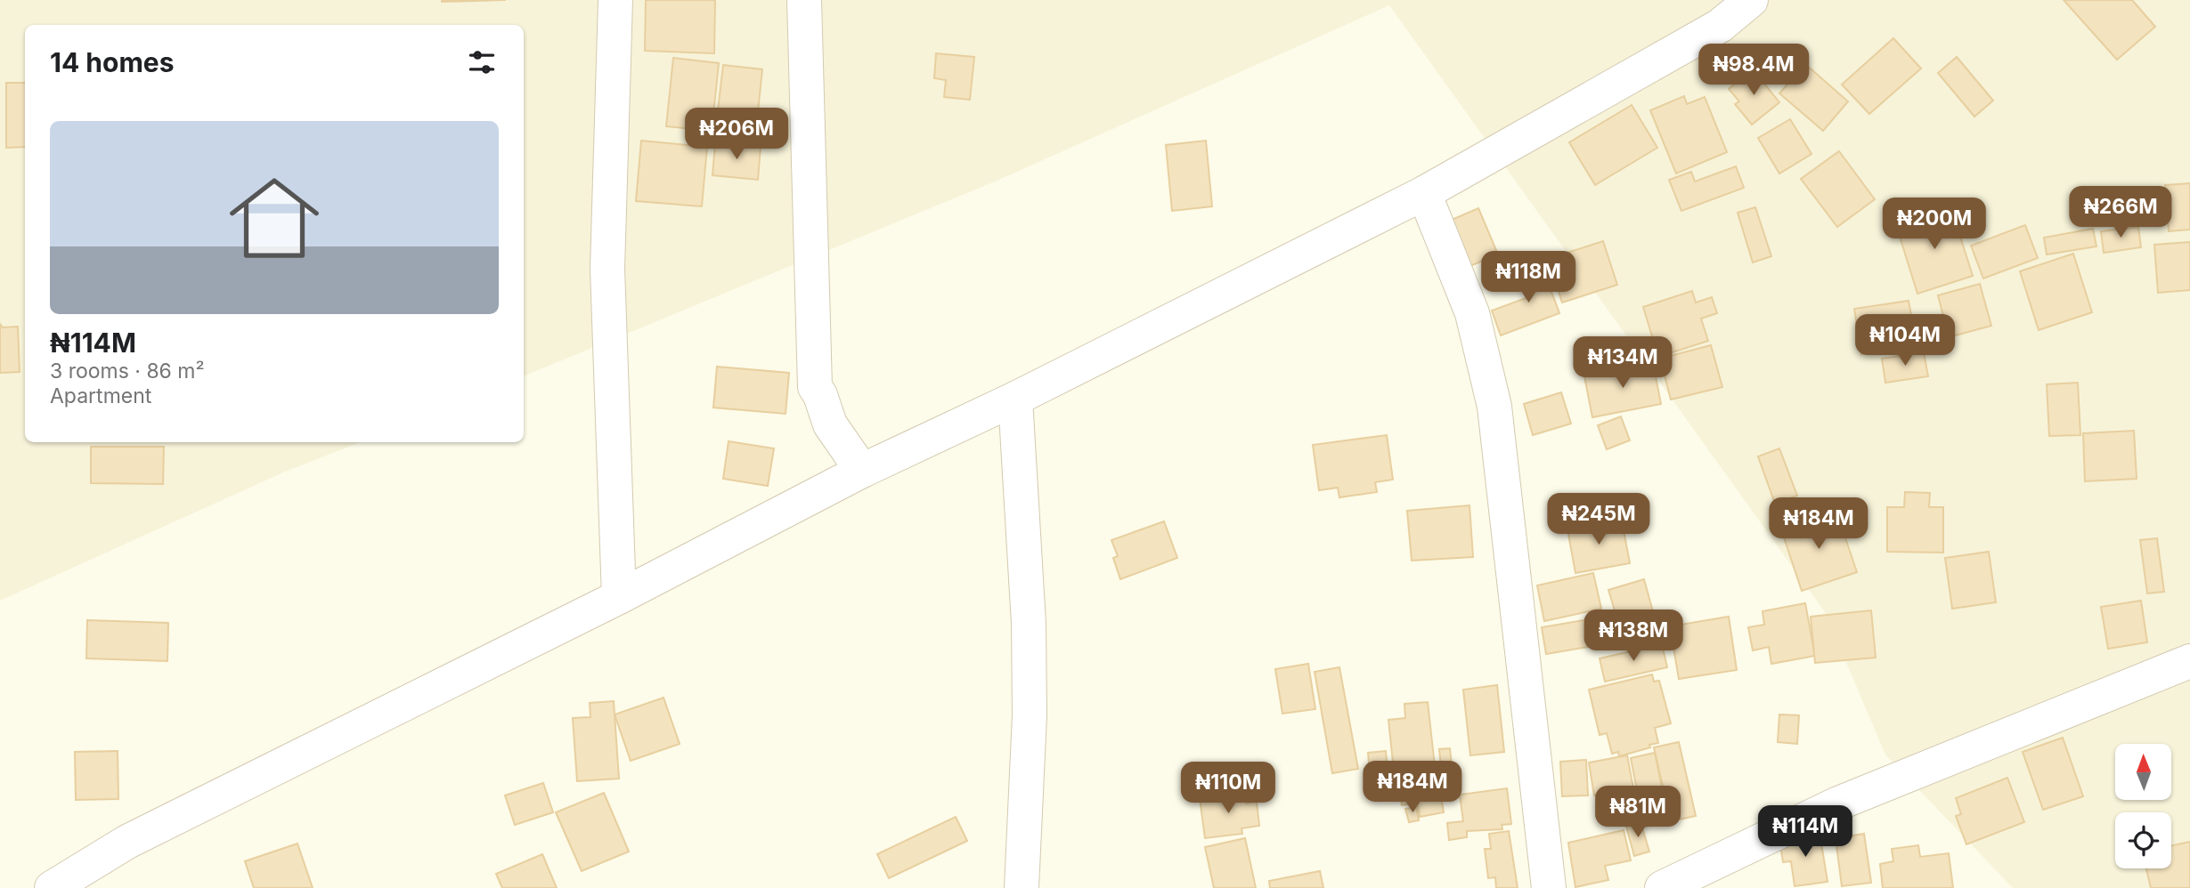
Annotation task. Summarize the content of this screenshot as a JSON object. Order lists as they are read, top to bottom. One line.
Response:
{"north":"top","page":{"heading":"14 homes","price":["₦98.4M","₦206M","₦266M","₦200M","₦118M","₦104M","₦134M","₦245M","₦184M","₦138M","₦184M","₦110M","₦81M","₦114M"],"list":[{"name":"₦114M","note":"3 rooms · 86 m² · Apartment"}]}}
